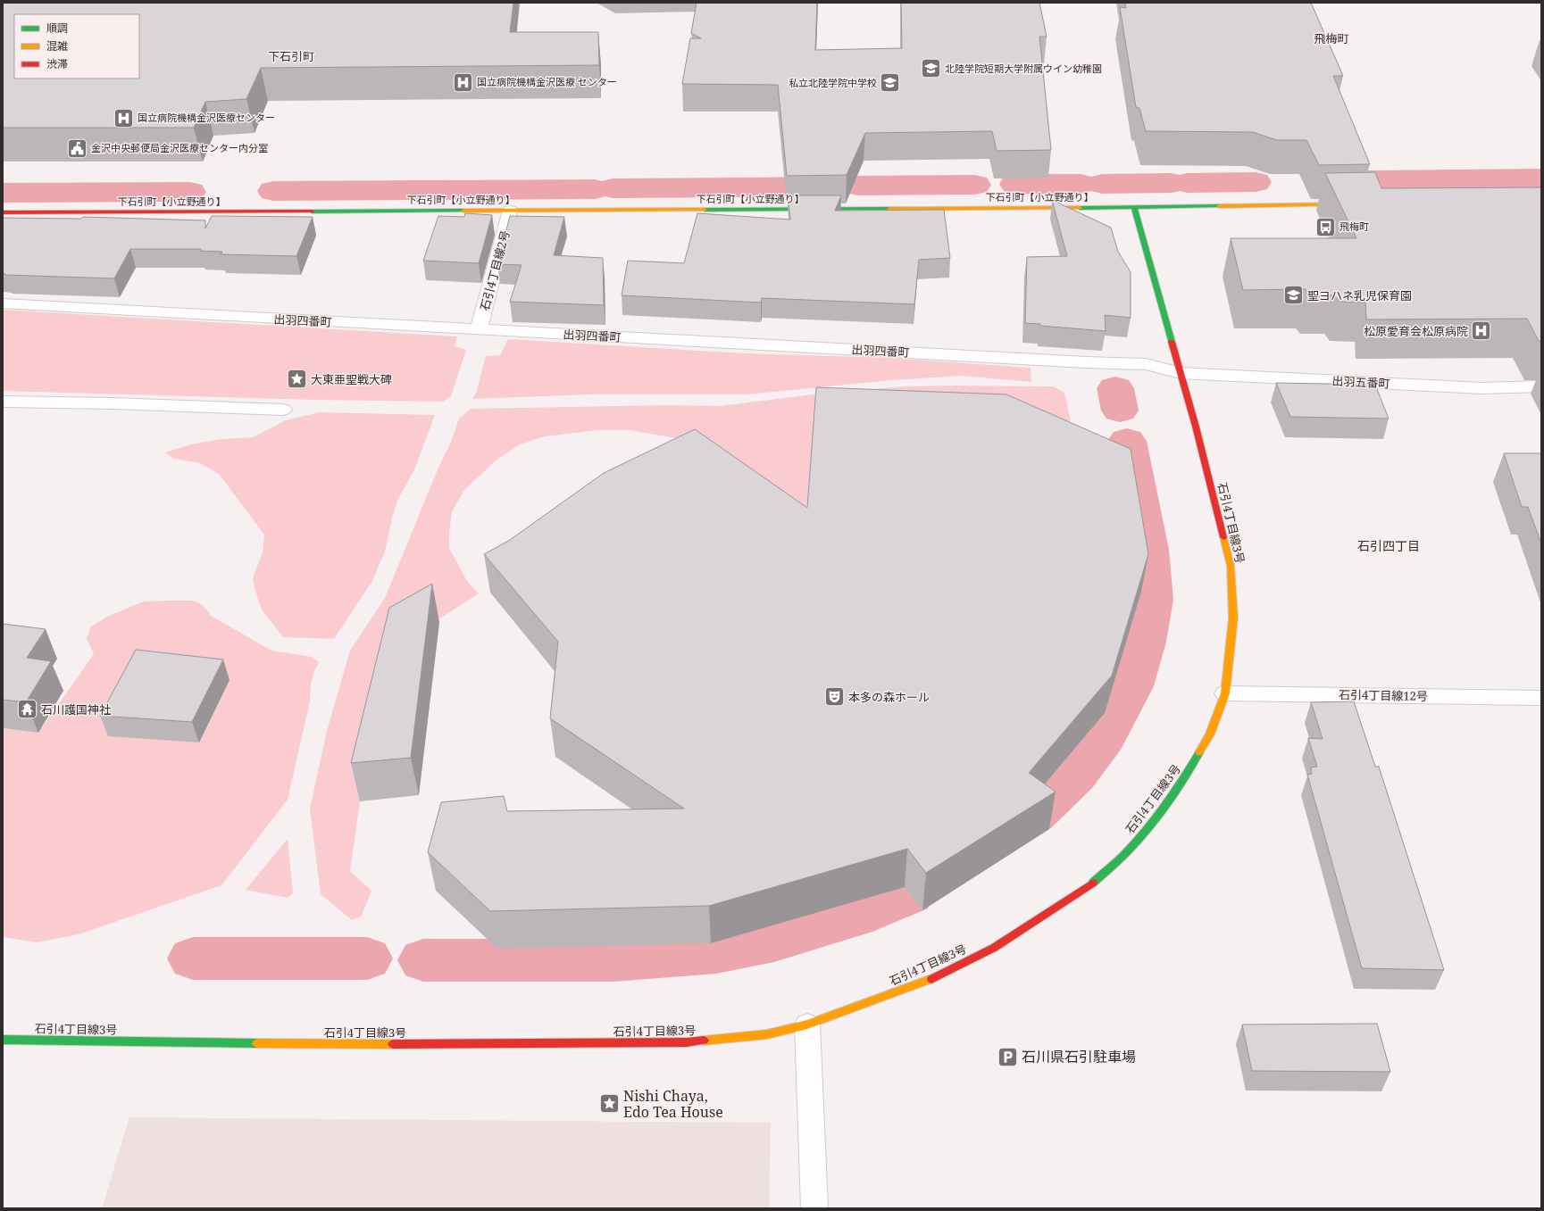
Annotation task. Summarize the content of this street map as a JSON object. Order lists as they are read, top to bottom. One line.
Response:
{"streets":{"street":["下石引町【小立野通り】","石引4丁目線2号","出羽四番町","出羽五番町","石引4丁目線3号","石引4丁目線12号"]},"crossings":[["下石引町【小立野通り】","石引4丁目線2号"],["下石引町【小立野通り】","石引4丁目線3号"],["石引4丁目線2号","出羽四番町"],["出羽四番町","出羽五番町"],["出羽四番町","石引4丁目線3号"],["出羽五番町","石引4丁目線3号"],["石引4丁目線3号","石引4丁目線12号"]],"districts":["飛梅町","下石引町","石引四丁目"],"places":{"school or university":["北陸学院短期大学附属ウイン幼稚園","私立北陸学院中学校","聖ヨハネ乳児保育園"],"hospital":["国立病院機構金沢医療 センター","国立病院機構金沢医療センター","松原愛育会松原病院"],"public building":["金沢中央郵便局金沢医療センター内分室"],"bus stop":["飛梅町"],"place":["大東亜聖戦大碑","Nishi Chaya, Edo Tea House"],"theatre":["本多の森ホール"],"temple":["石川護国神社"],"parking":["石川県石引駐車場"]},"legend":["順調","混雑","渋滞"]}
